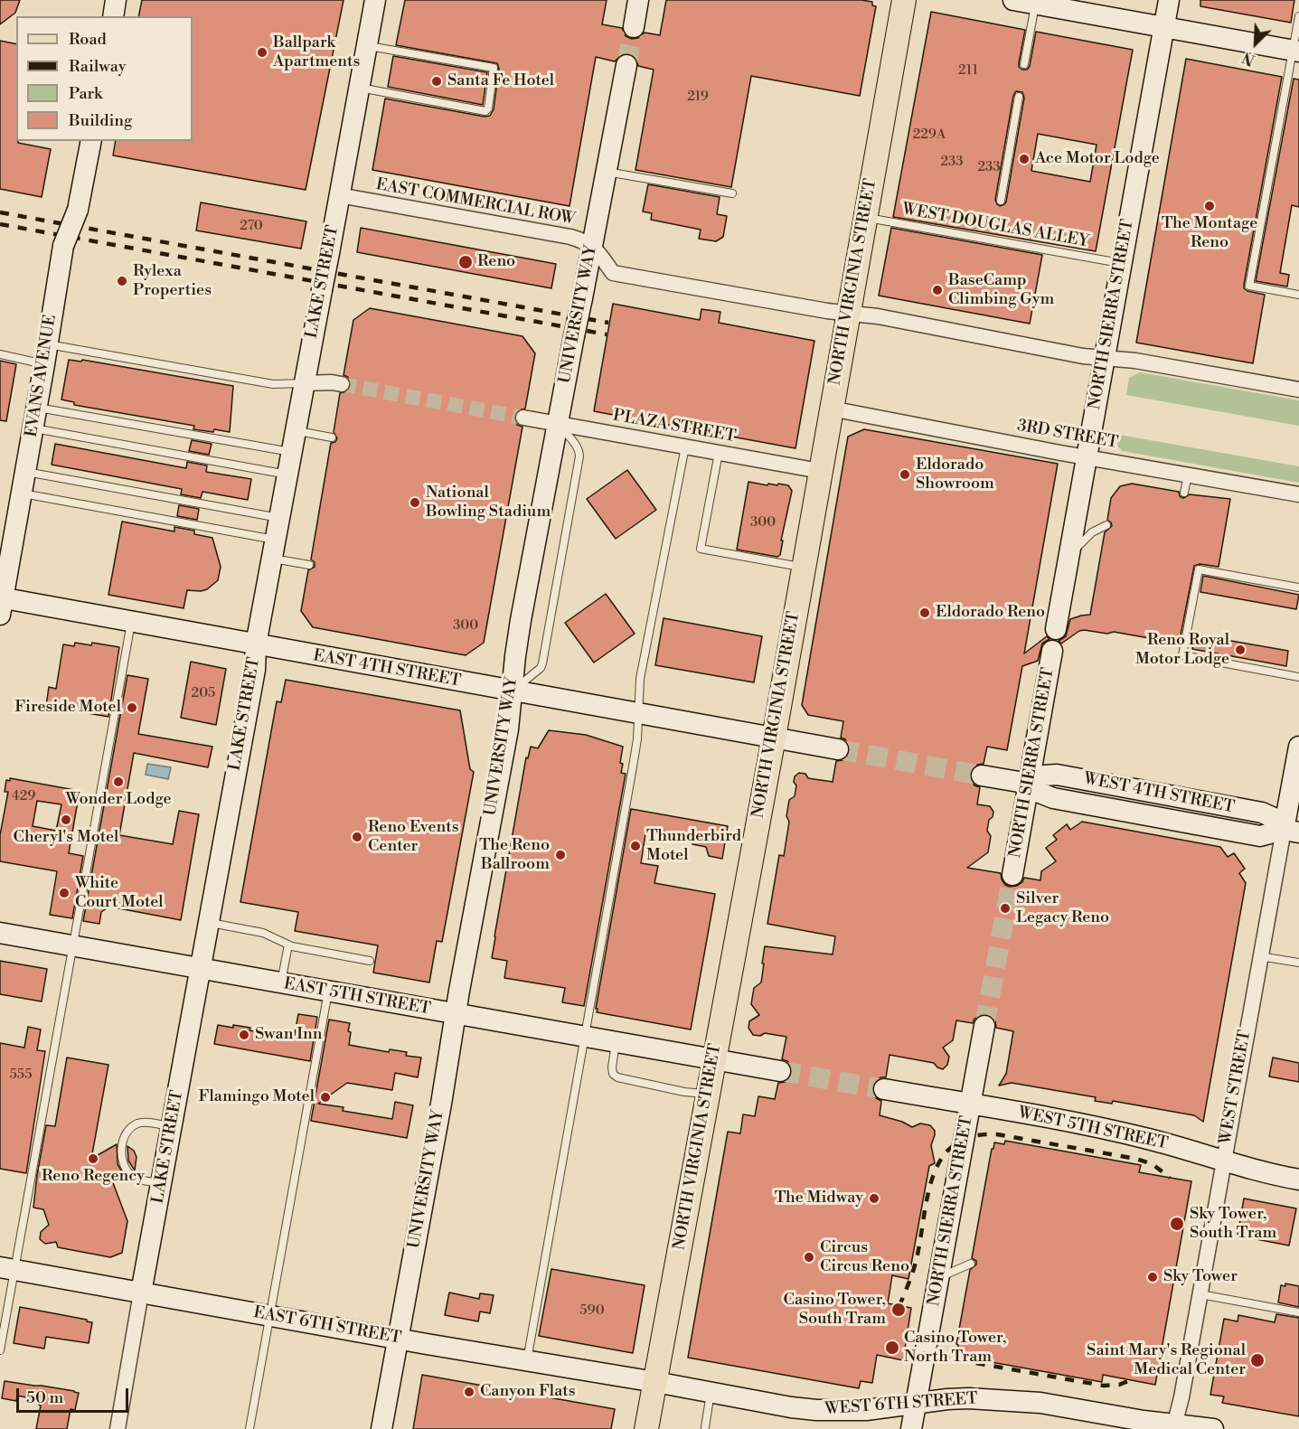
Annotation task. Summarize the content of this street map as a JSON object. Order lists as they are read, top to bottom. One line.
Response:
{"streets":{"main road":["LAKE STREET","NORTH VIRGINIA STREET","UNIVERSITY WAY","NORTH SIERRA STREET","EVANS AVENUE","EAST 4TH STREET","WEST 4TH STREET","EAST 5TH STREET","WEST STREET","WEST 5TH STREET","EAST 6TH STREET","WEST 6TH STREET"],"street":["EAST COMMERCIAL ROW","PLAZA STREET","3RD STREET"],"lane":["WEST DOUGLAS ALLEY"]},"crossings":[["EAST COMMERCIAL ROW","LAKE STREET"],["EAST COMMERCIAL ROW","UNIVERSITY WAY"],["WEST DOUGLAS ALLEY","NORTH VIRGINIA STREET"],["WEST DOUGLAS ALLEY","NORTH SIERRA STREET"],["LAKE STREET","EAST 4TH STREET"],["LAKE STREET","EAST 5TH STREET"],["LAKE STREET","EAST 6TH STREET"],["NORTH VIRGINIA STREET","PLAZA STREET"],["NORTH VIRGINIA STREET","3RD STREET"],["NORTH VIRGINIA STREET","EAST 4TH STREET"],["NORTH VIRGINIA STREET","EAST 5TH STREET"],["NORTH VIRGINIA STREET","EAST 6TH STREET"],["NORTH VIRGINIA STREET","WEST 6TH STREET"],["UNIVERSITY WAY","PLAZA STREET"],["UNIVERSITY WAY","EAST 4TH STREET"],["UNIVERSITY WAY","EAST 5TH STREET"],["UNIVERSITY WAY","EAST 6TH STREET"],["NORTH SIERRA STREET","3RD STREET"],["NORTH SIERRA STREET","WEST 4TH STREET"],["NORTH SIERRA STREET","WEST 5TH STREET"],["NORTH SIERRA STREET","WEST 6TH STREET"],["EVANS AVENUE","EAST 4TH STREET"],["WEST 4TH STREET","WEST STREET"],["WEST STREET","WEST 5TH STREET"],["WEST STREET","WEST 6TH STREET"],["EAST 6TH STREET","WEST 6TH STREET"]],"places":["Ballpark Apartments","Santa Fe Hotel","Ace Motor Lodge","The Montage Reno","Reno","Rylexa Properties","BaseCamp Climbing Gym","Eldorado Showroom","National Bowling Stadium","Eldorado Reno","Reno Royal Motor Lodge","Fireside Motel","Wonder Lodge","Cheryl's Motel","Reno Events Center","Thunderbird Motel","The Reno Ballroom","White Court Motel","Silver Legacy Reno","Swan Inn","Flamingo Motel","Reno Regency","The Midway","Sky Tower, South Tram","Circus Circus Reno","Sky Tower","Casino Tower, South Tram","Casino Tower, North Tram","Saint Mary's Regional Medical Center","Canyon Flats"],"house_numbers":["211","219","229A","233","233","270","300","300","205","429","555","590"],"legend":["Road","Railway","Park","Building"],"scale_bar":"50 m","north":"bottom left"}
